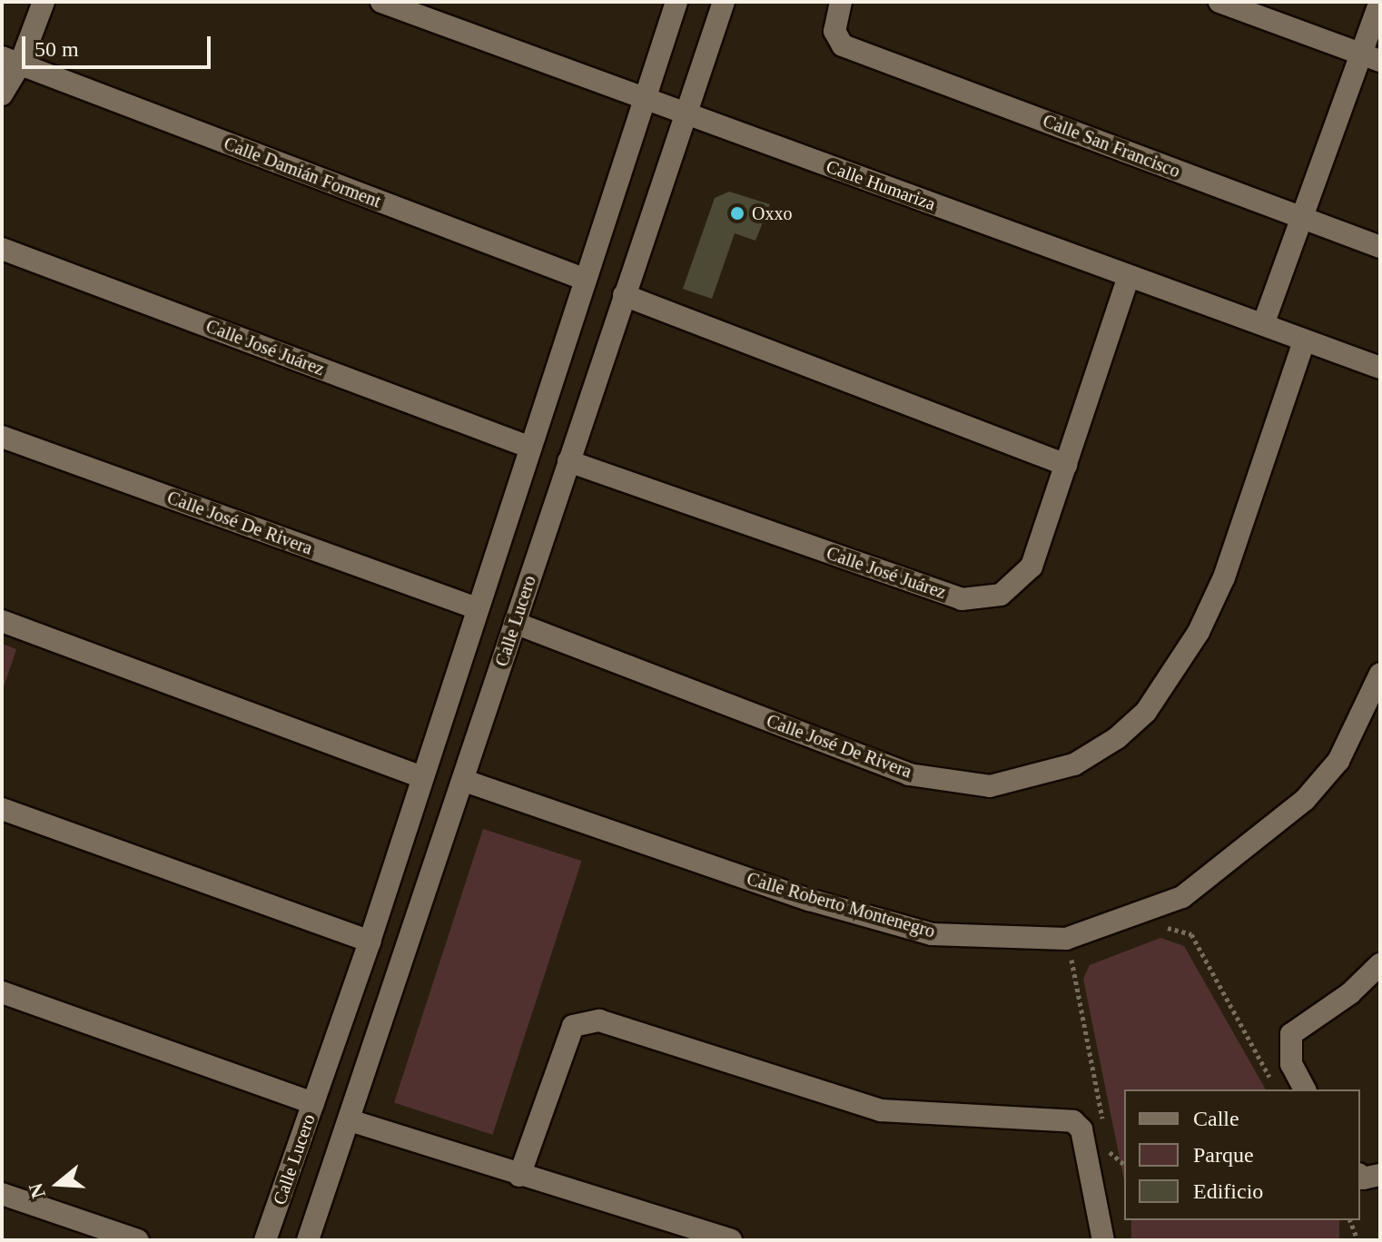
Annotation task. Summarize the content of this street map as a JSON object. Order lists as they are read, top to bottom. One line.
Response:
{"streets":{"street":["Calle San Francisco","Calle Damián Forment","Calle Humariza","Calle José Juárez","Calle José De Rivera","Calle Lucero","Calle Roberto Montenegro"]},"crossings":[["Calle Damián Forment","Calle Lucero"],["Calle Humariza","Calle José Juárez"],["Calle Humariza","Calle José De Rivera"],["Calle Humariza","Calle Lucero"],["Calle José Juárez","Calle Lucero"],["Calle José De Rivera","Calle Lucero"],["Calle Lucero","Calle Roberto Montenegro"]],"places":["Oxxo"],"legend":["Calle","Parque","Edificio"],"scale_bar":"50 m","north":"left"}
